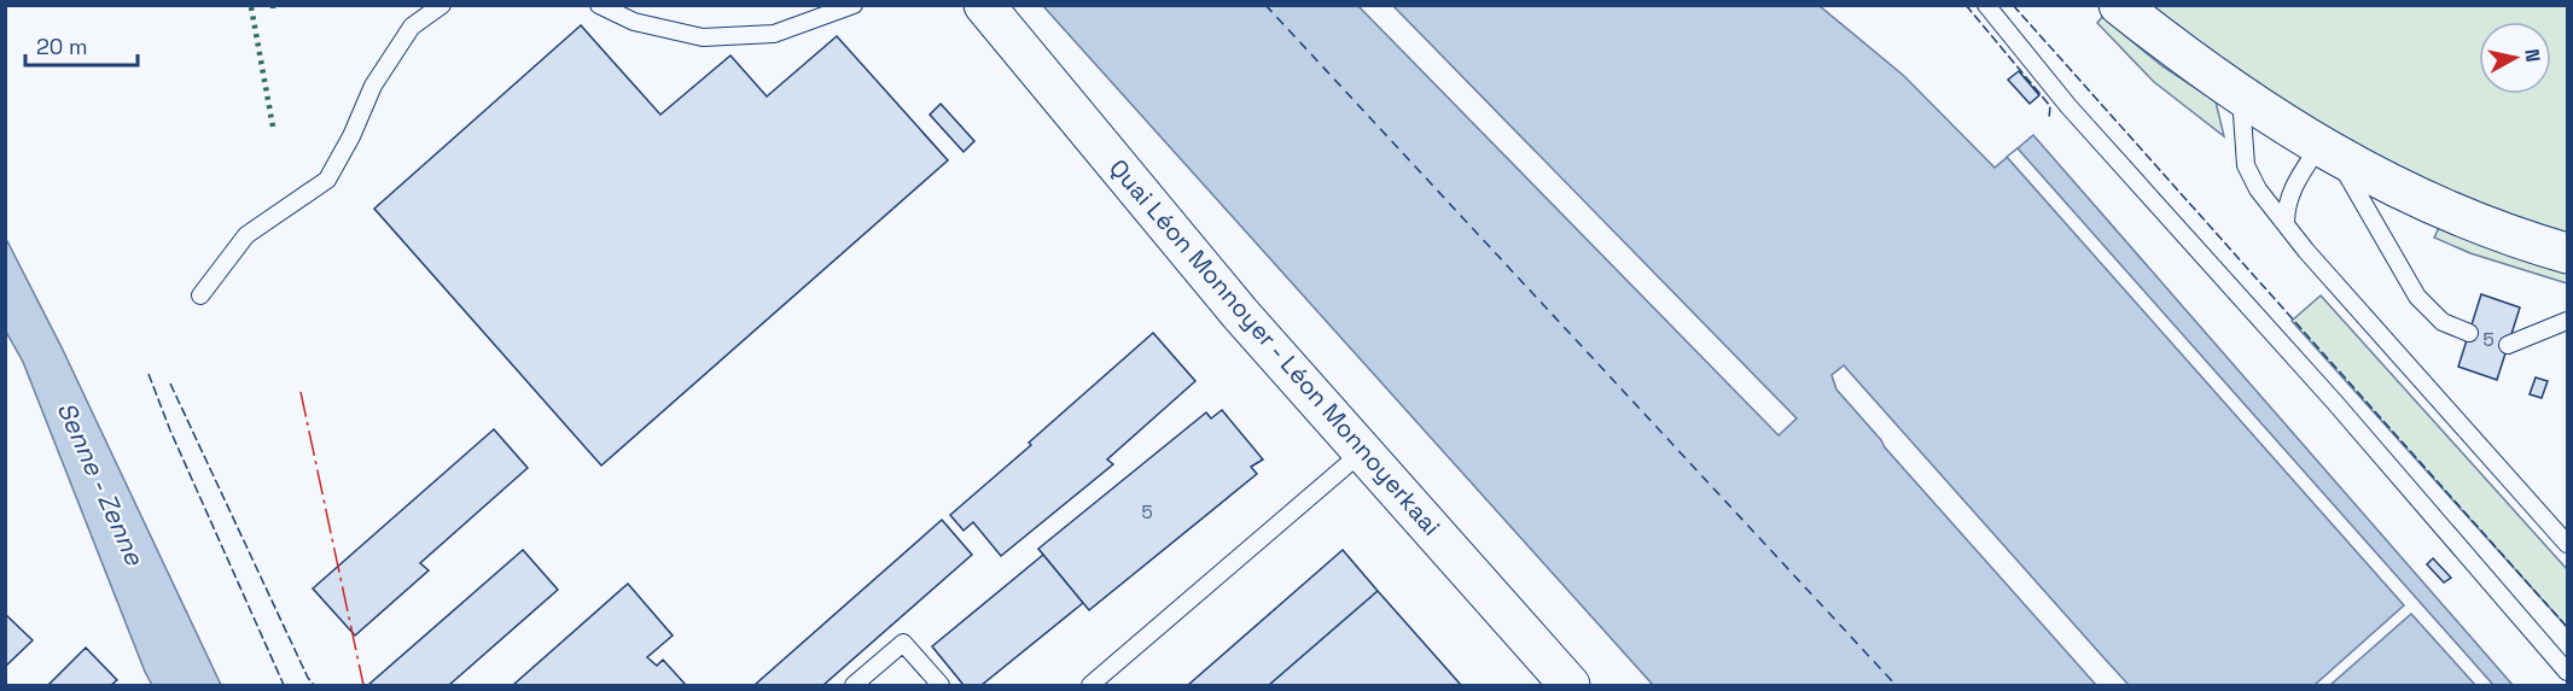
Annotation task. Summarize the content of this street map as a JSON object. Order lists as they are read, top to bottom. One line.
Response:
{"streets":{"main road":["Quai Léon Monnoyer - Léon Monnoyerkaai"]},"water":["Senne - Zenne"],"house_numbers":["5","5"],"scale_bar":"20 m","north":"right"}
